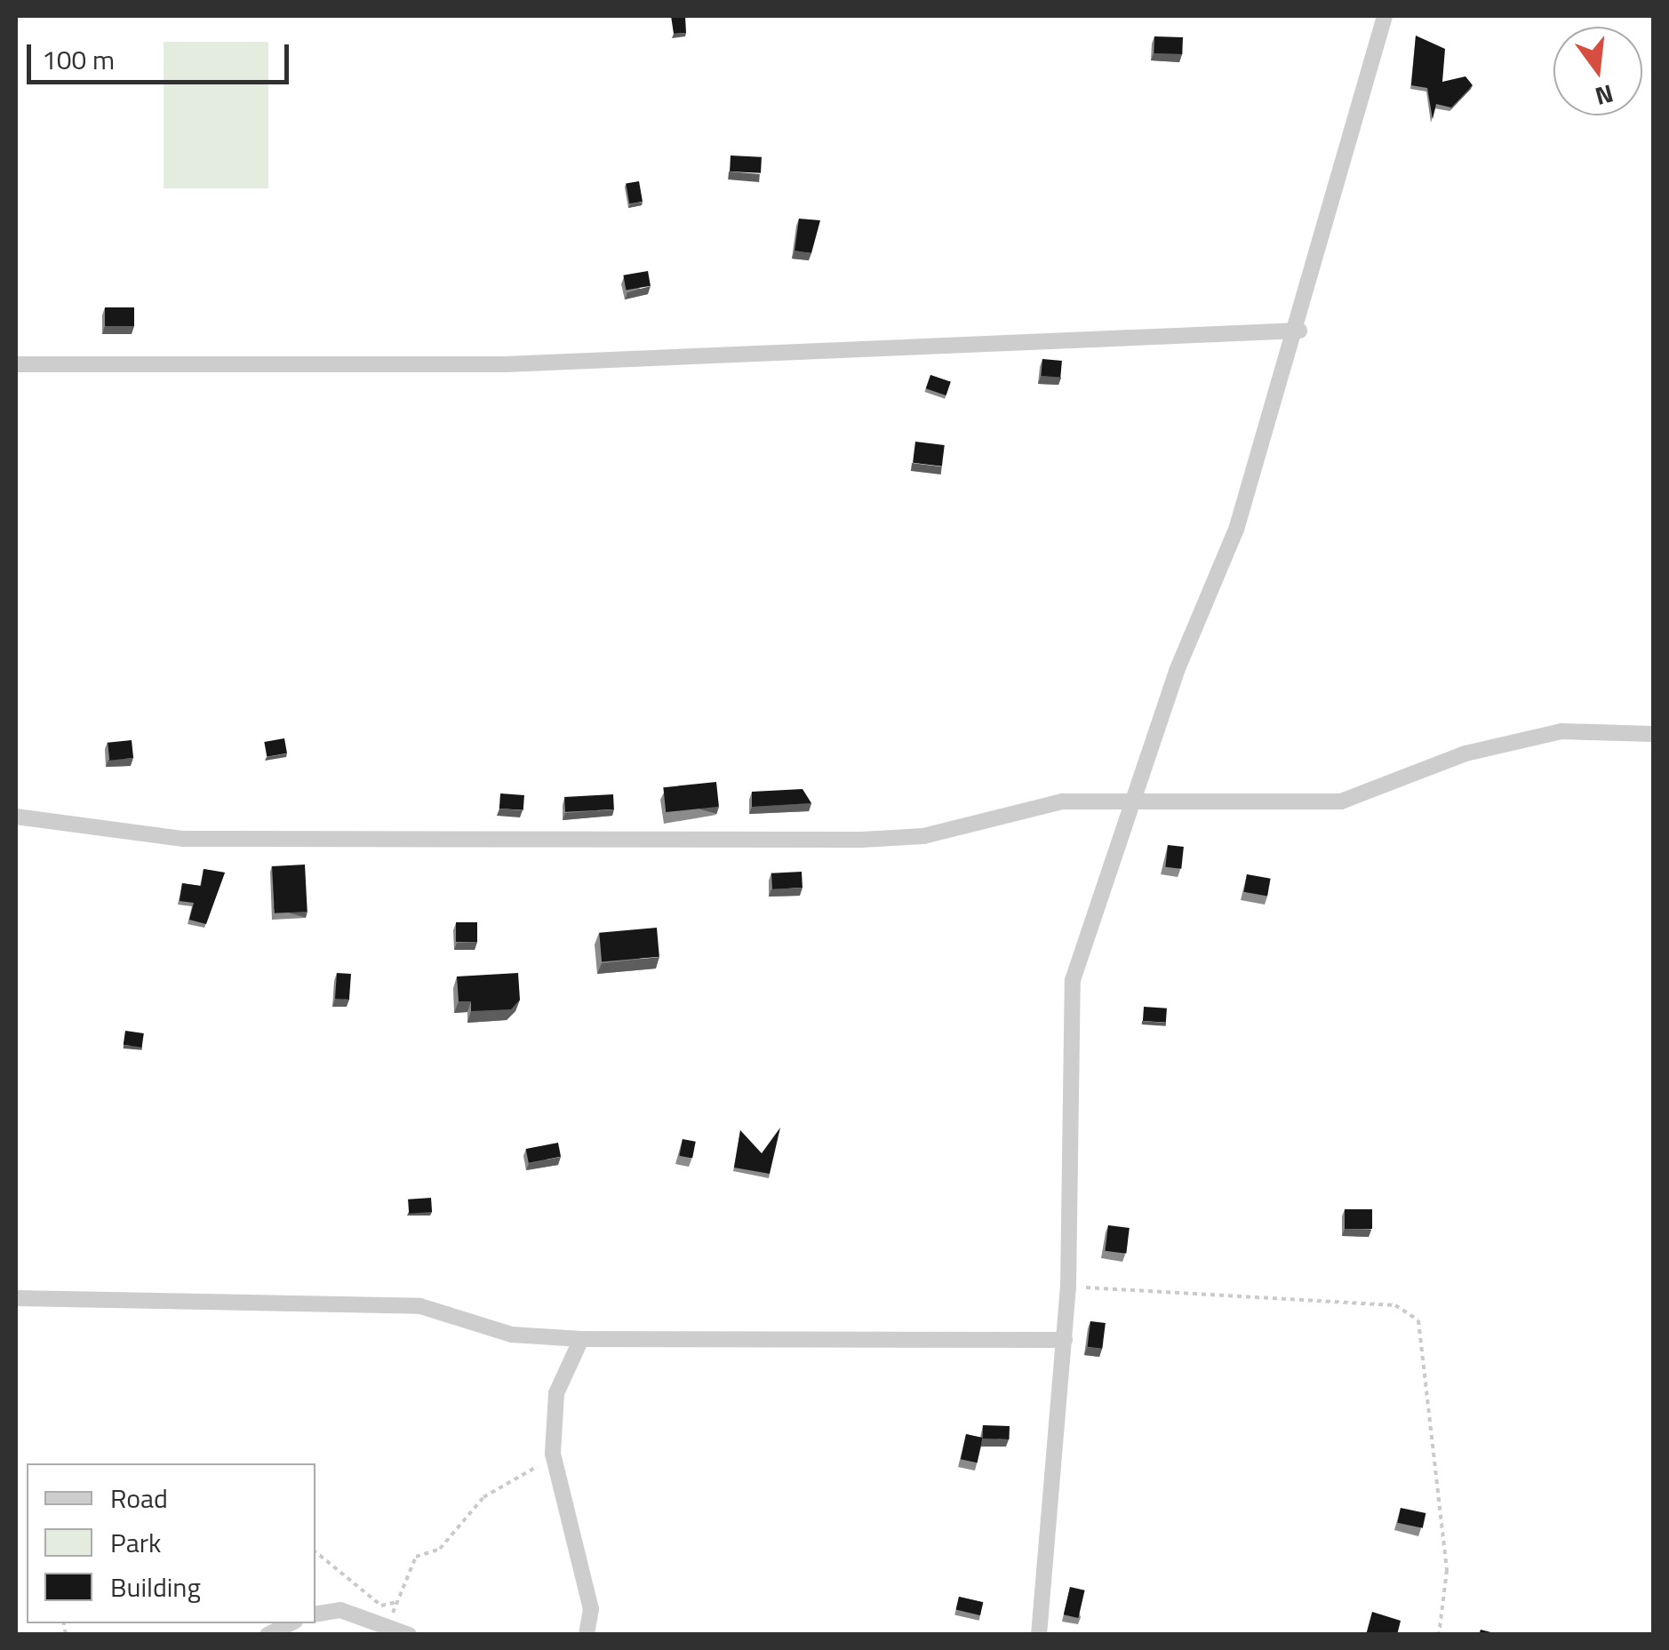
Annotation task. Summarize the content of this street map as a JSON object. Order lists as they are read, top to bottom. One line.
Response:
{"legend":["Road","Park","Building"],"scale_bar":"100 m","north":"bottom"}
